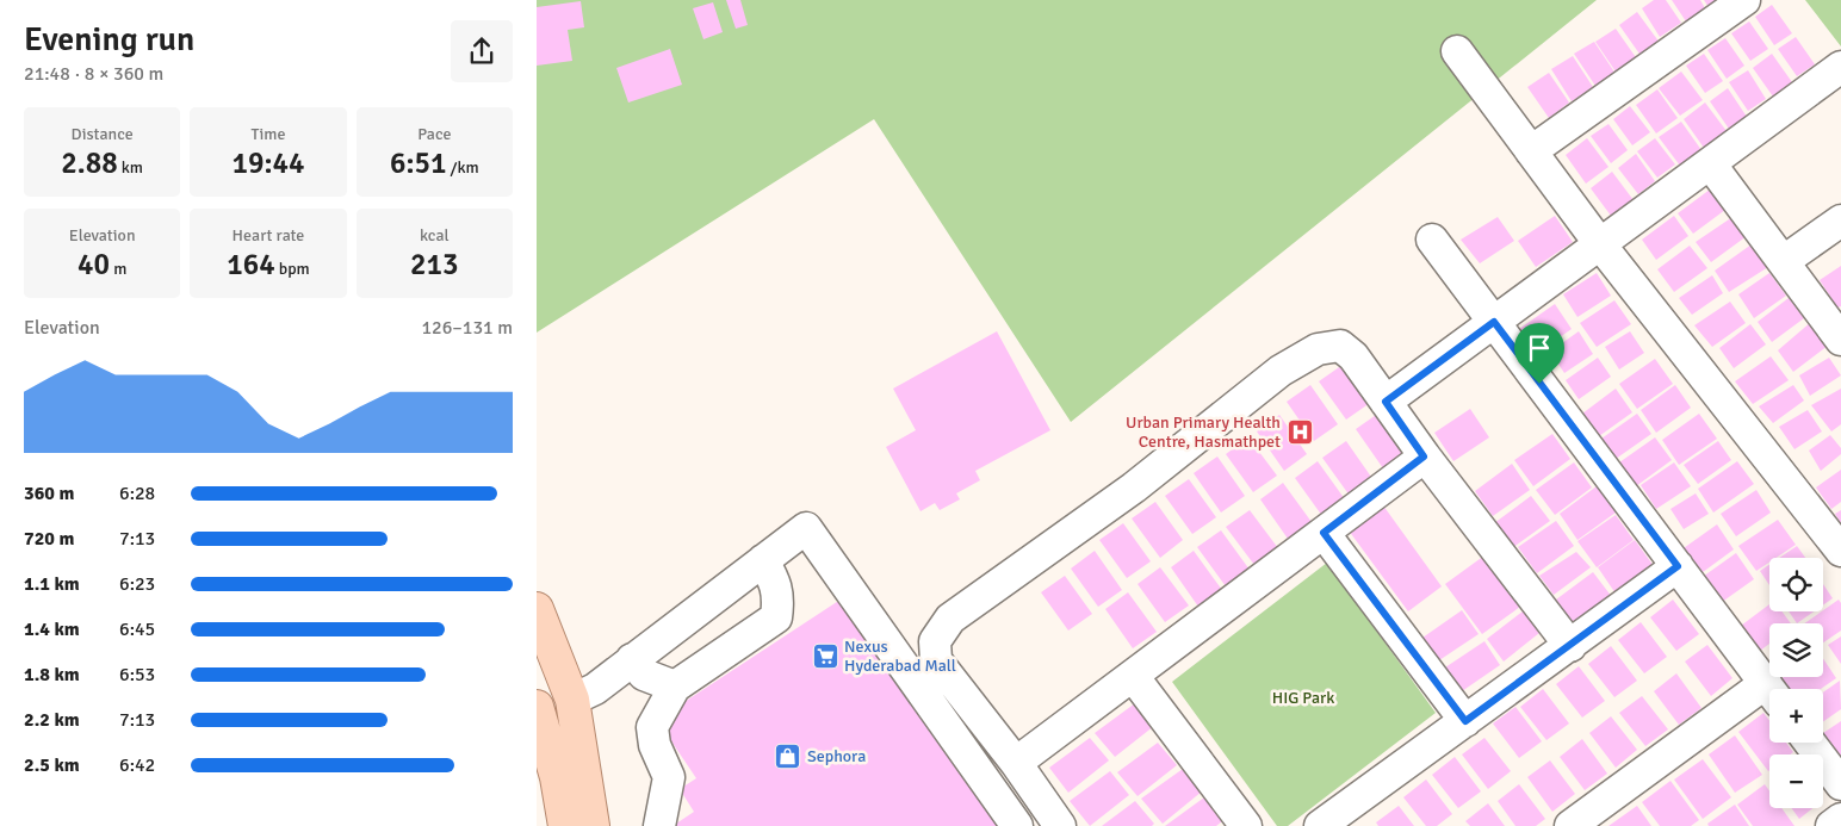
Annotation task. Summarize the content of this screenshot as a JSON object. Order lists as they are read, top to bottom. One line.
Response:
{"parks":["HIG Park"],"places":{"hospital":["Urban Primary Health Centre, Hasmathpet"],"supermarket":["Nexus Hyderabad Mall"],"shop":["Sephora"]},"page":{"heading":["Evening run","21:48 · 8 × 360 m"],"stats":[["Distance","2.88 km"],["Time","19:44"],["Pace","6:51 /km"],["Elevation","40 m"],["Heart rate","164 bpm"],["kcal","213"]],"chart":["Elevation","126–131 m"],"list":[{"name":"360 m","note":"6:28"},{"name":"720 m","note":"7:13"},{"name":"1.1 km","note":"6:23"},{"name":"1.4 km","note":"6:45"},{"name":"1.8 km","note":"6:53"},{"name":"2.2 km","note":"7:13"},{"name":"2.5 km","note":"6:42"}],"map_buttons":["+","−"]}}
